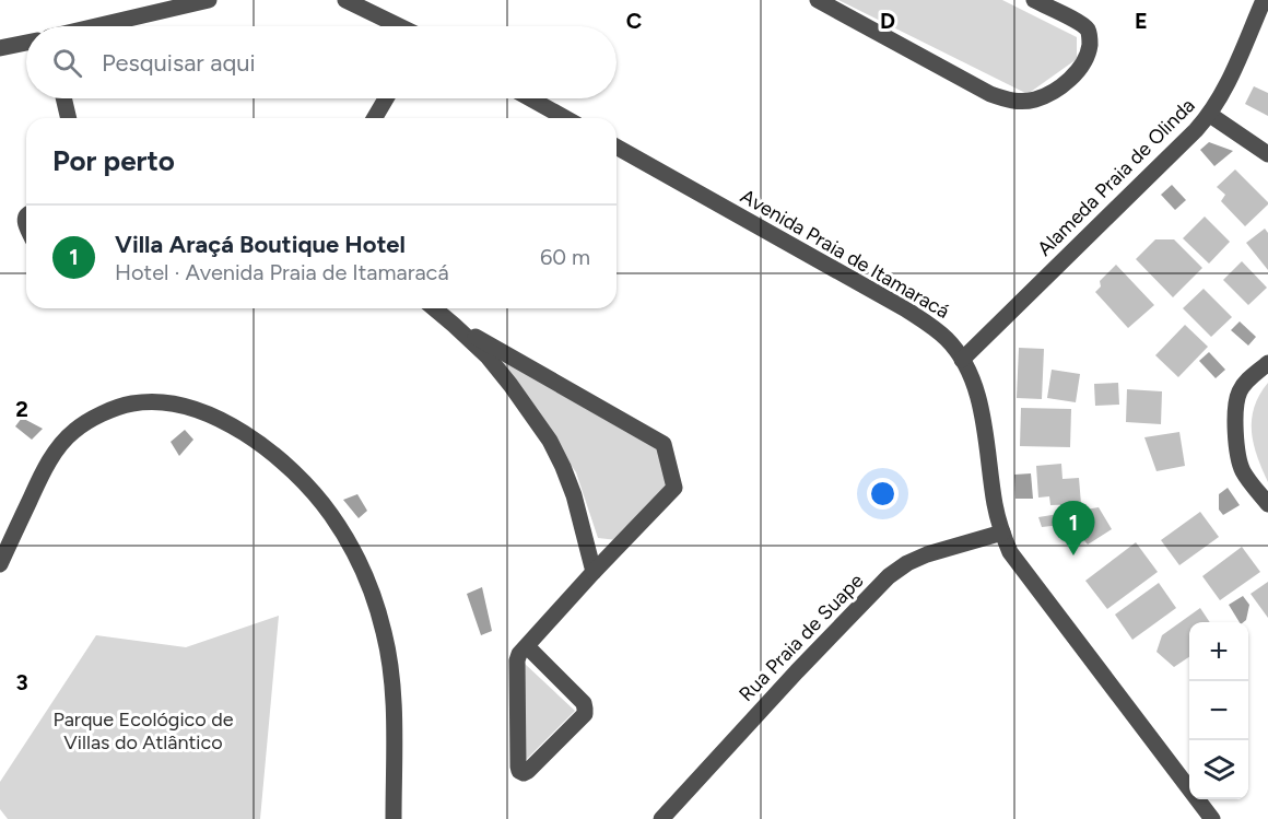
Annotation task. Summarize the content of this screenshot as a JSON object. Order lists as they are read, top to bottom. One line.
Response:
{"streets":{"street":["Alameda Praia de Olinda","Avenida Praia de Itamaracá","Rua Praia de Suape"]},"crossings":[["Alameda Praia de Olinda","Avenida Praia de Itamaracá"],["Avenida Praia de Itamaracá","Rua Praia de Suape"]],"parks":["Parque Ecológico de Villas do Atlântico"],"page":{"search":"Pesquisar aqui","heading":"Por perto","list":[{"mark":"1","name":"Villa Araçá Boutique Hotel","note":"Hotel · Avenida Praia de Itamaracá","value":"60 m"}],"pins":"1","map_buttons":["+","−"]},"grid":{"columns":["C","D","E"],"rows":["2","3"]}}
